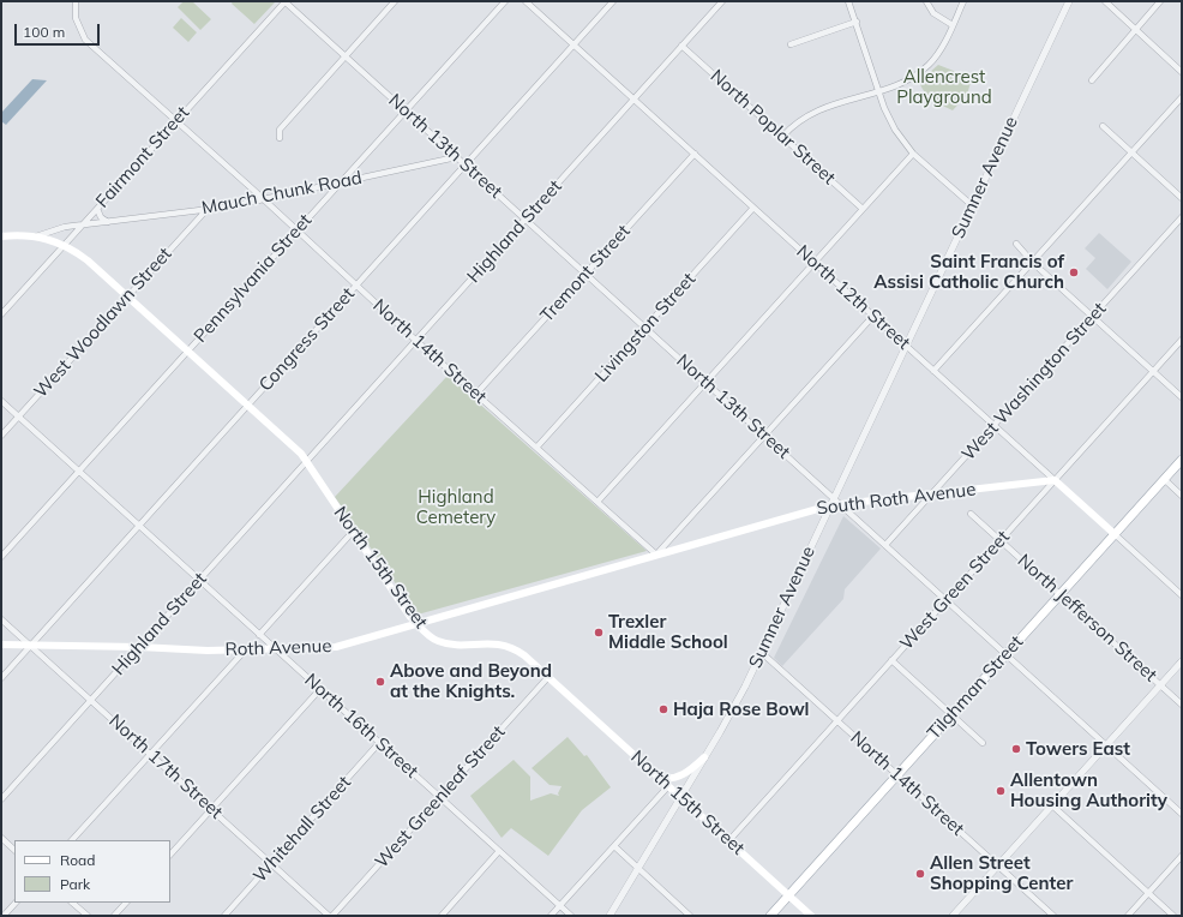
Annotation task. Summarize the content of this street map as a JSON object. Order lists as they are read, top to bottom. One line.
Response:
{"streets":{"main road":["Mauch Chunk Road","North 12th Street","South Roth Avenue","North 15th Street","Roth Avenue","Tilghman Street"],"street":["North Poplar Street","North 13th Street","Fairmont Street","Sumner Avenue","Highland Street","Tremont Street","Pennsylvania Street","West Woodlawn Street","Livingston Street","Congress Street","North 14th Street","West Washington Street","West Green Street","North Jefferson Street","North 16th Street","North 17th Street","West Greenleaf Street","Whitehall Street"]},"crossings":[["North Poplar Street","Highland Street"],["North 13th Street","Fairmont Street"],["North 13th Street","Sumner Avenue"],["North 13th Street","Mauch Chunk Road"],["North 13th Street","Highland Street"],["North 13th Street","Tremont Street"],["North 13th Street","Pennsylvania Street"],["North 13th Street","Livingston Street"],["North 13th Street","Congress Street"],["North 13th Street","South Roth Avenue"],["Fairmont Street","Mauch Chunk Road"],["Fairmont Street","North 14th Street"],["Fairmont Street","North 15th Street"],["Sumner Avenue","North 12th Street"],["Sumner Avenue","North 14th Street"],["Sumner Avenue","South Roth Avenue"],["Sumner Avenue","North 15th Street"],["Mauch Chunk Road","Pennsylvania Street"],["Mauch Chunk Road","West Woodlawn Street"],["Mauch Chunk Road","North 14th Street"],["Mauch Chunk Road","North 15th Street"],["Highland Street","North 12th Street"],["Highland Street","North 14th Street"],["Highland Street","North 15th Street"],["Highland Street","Roth Avenue"],["Highland Street","North 16th Street"],["Highland Street","North 17th Street"],["Tremont Street","North 12th Street"],["Tremont Street","North 14th Street"],["Pennsylvania Street","North 14th Street"],["Pennsylvania Street","North 15th Street"],["Pennsylvania Street","North 16th Street"],["North 12th Street","Livingston Street"],["North 12th Street","Congress Street"],["North 12th Street","West Washington Street"],["North 12th Street","South Roth Avenue"],["North 12th Street","West Green Street"],["North 12th Street","Tilghman Street"],["West Woodlawn Street","North 15th Street"],["West Woodlawn Street","North 16th Street"],["Livingston Street","North 14th Street"],["Congress Street","North 14th Street"],["Congress Street","North 15th Street"],["Congress Street","Roth Avenue"],["Congress Street","North 16th Street"],["Congress Street","North 17th Street"],["North 14th Street","South Roth Avenue"],["North 14th Street","West Green Street"],["North 14th Street","Roth Avenue"],["North 14th Street","Tilghman Street"],["West Washington Street","South Roth Avenue"],["South Roth Avenue","West Green Street"],["South Roth Avenue","Roth Avenue"],["North 15th Street","West Green Street"],["North 15th Street","Roth Avenue"],["North 15th Street","Tilghman Street"],["North 15th Street","West Greenleaf Street"],["West Green Street","North Jefferson Street"],["North Jefferson Street","Tilghman Street"],["Roth Avenue","North 16th Street"],["Roth Avenue","North 17th Street"],["North 16th Street","West Greenleaf Street"],["North 16th Street","Whitehall Street"],["North 17th Street","Whitehall Street"]],"parks":["Allencrest Playground","Highland Cemetery"],"places":["Saint Francis of Assisi Catholic Church","Trexler Middle School","Above and Beyond at the Knights.","Haja Rose Bowl","Towers East","Allentown Housing Authority","Allen Street Shopping Center"],"legend":["Road","Park"],"scale_bar":"100 m"}
